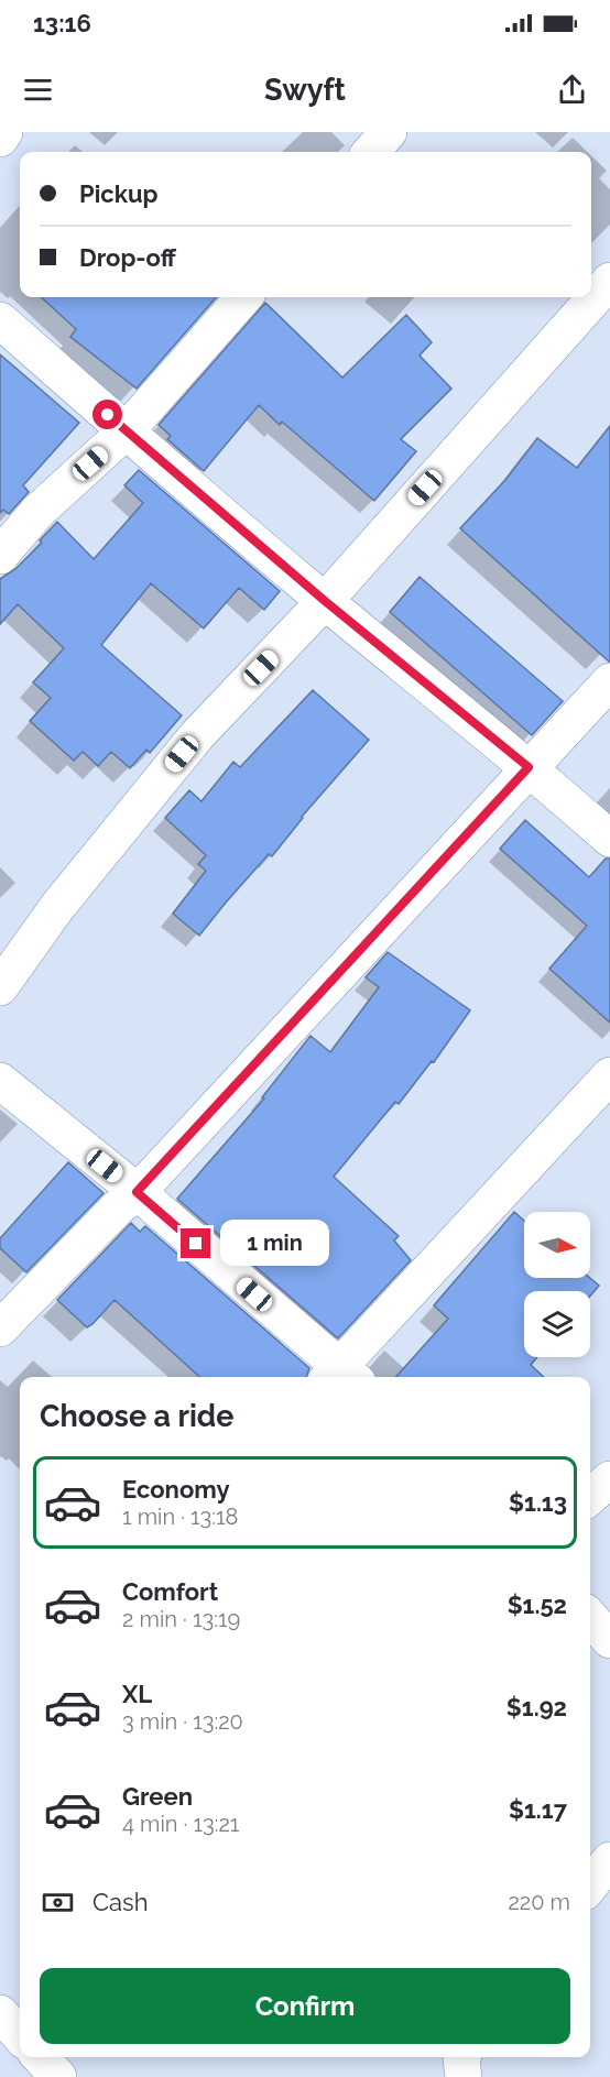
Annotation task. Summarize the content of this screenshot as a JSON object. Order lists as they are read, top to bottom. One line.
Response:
{"north":"right","page":{"status":"13:16","header":"Swyft","banner":["Pickup","Drop-off"],"bubble":"1 min","heading":"Choose a ride","list":[{"name":"Economy","note":"1 min · 13:18","value":"$1.13"},{"name":"Comfort","note":"2 min · 13:19","value":"$1.52"},{"name":"XL","note":"3 min · 13:20","value":"$1.92"},{"name":"Green","note":"4 min · 13:21","value":"$1.17"}],"pay":["Cash","220 m"],"buttons":"Confirm"}}
